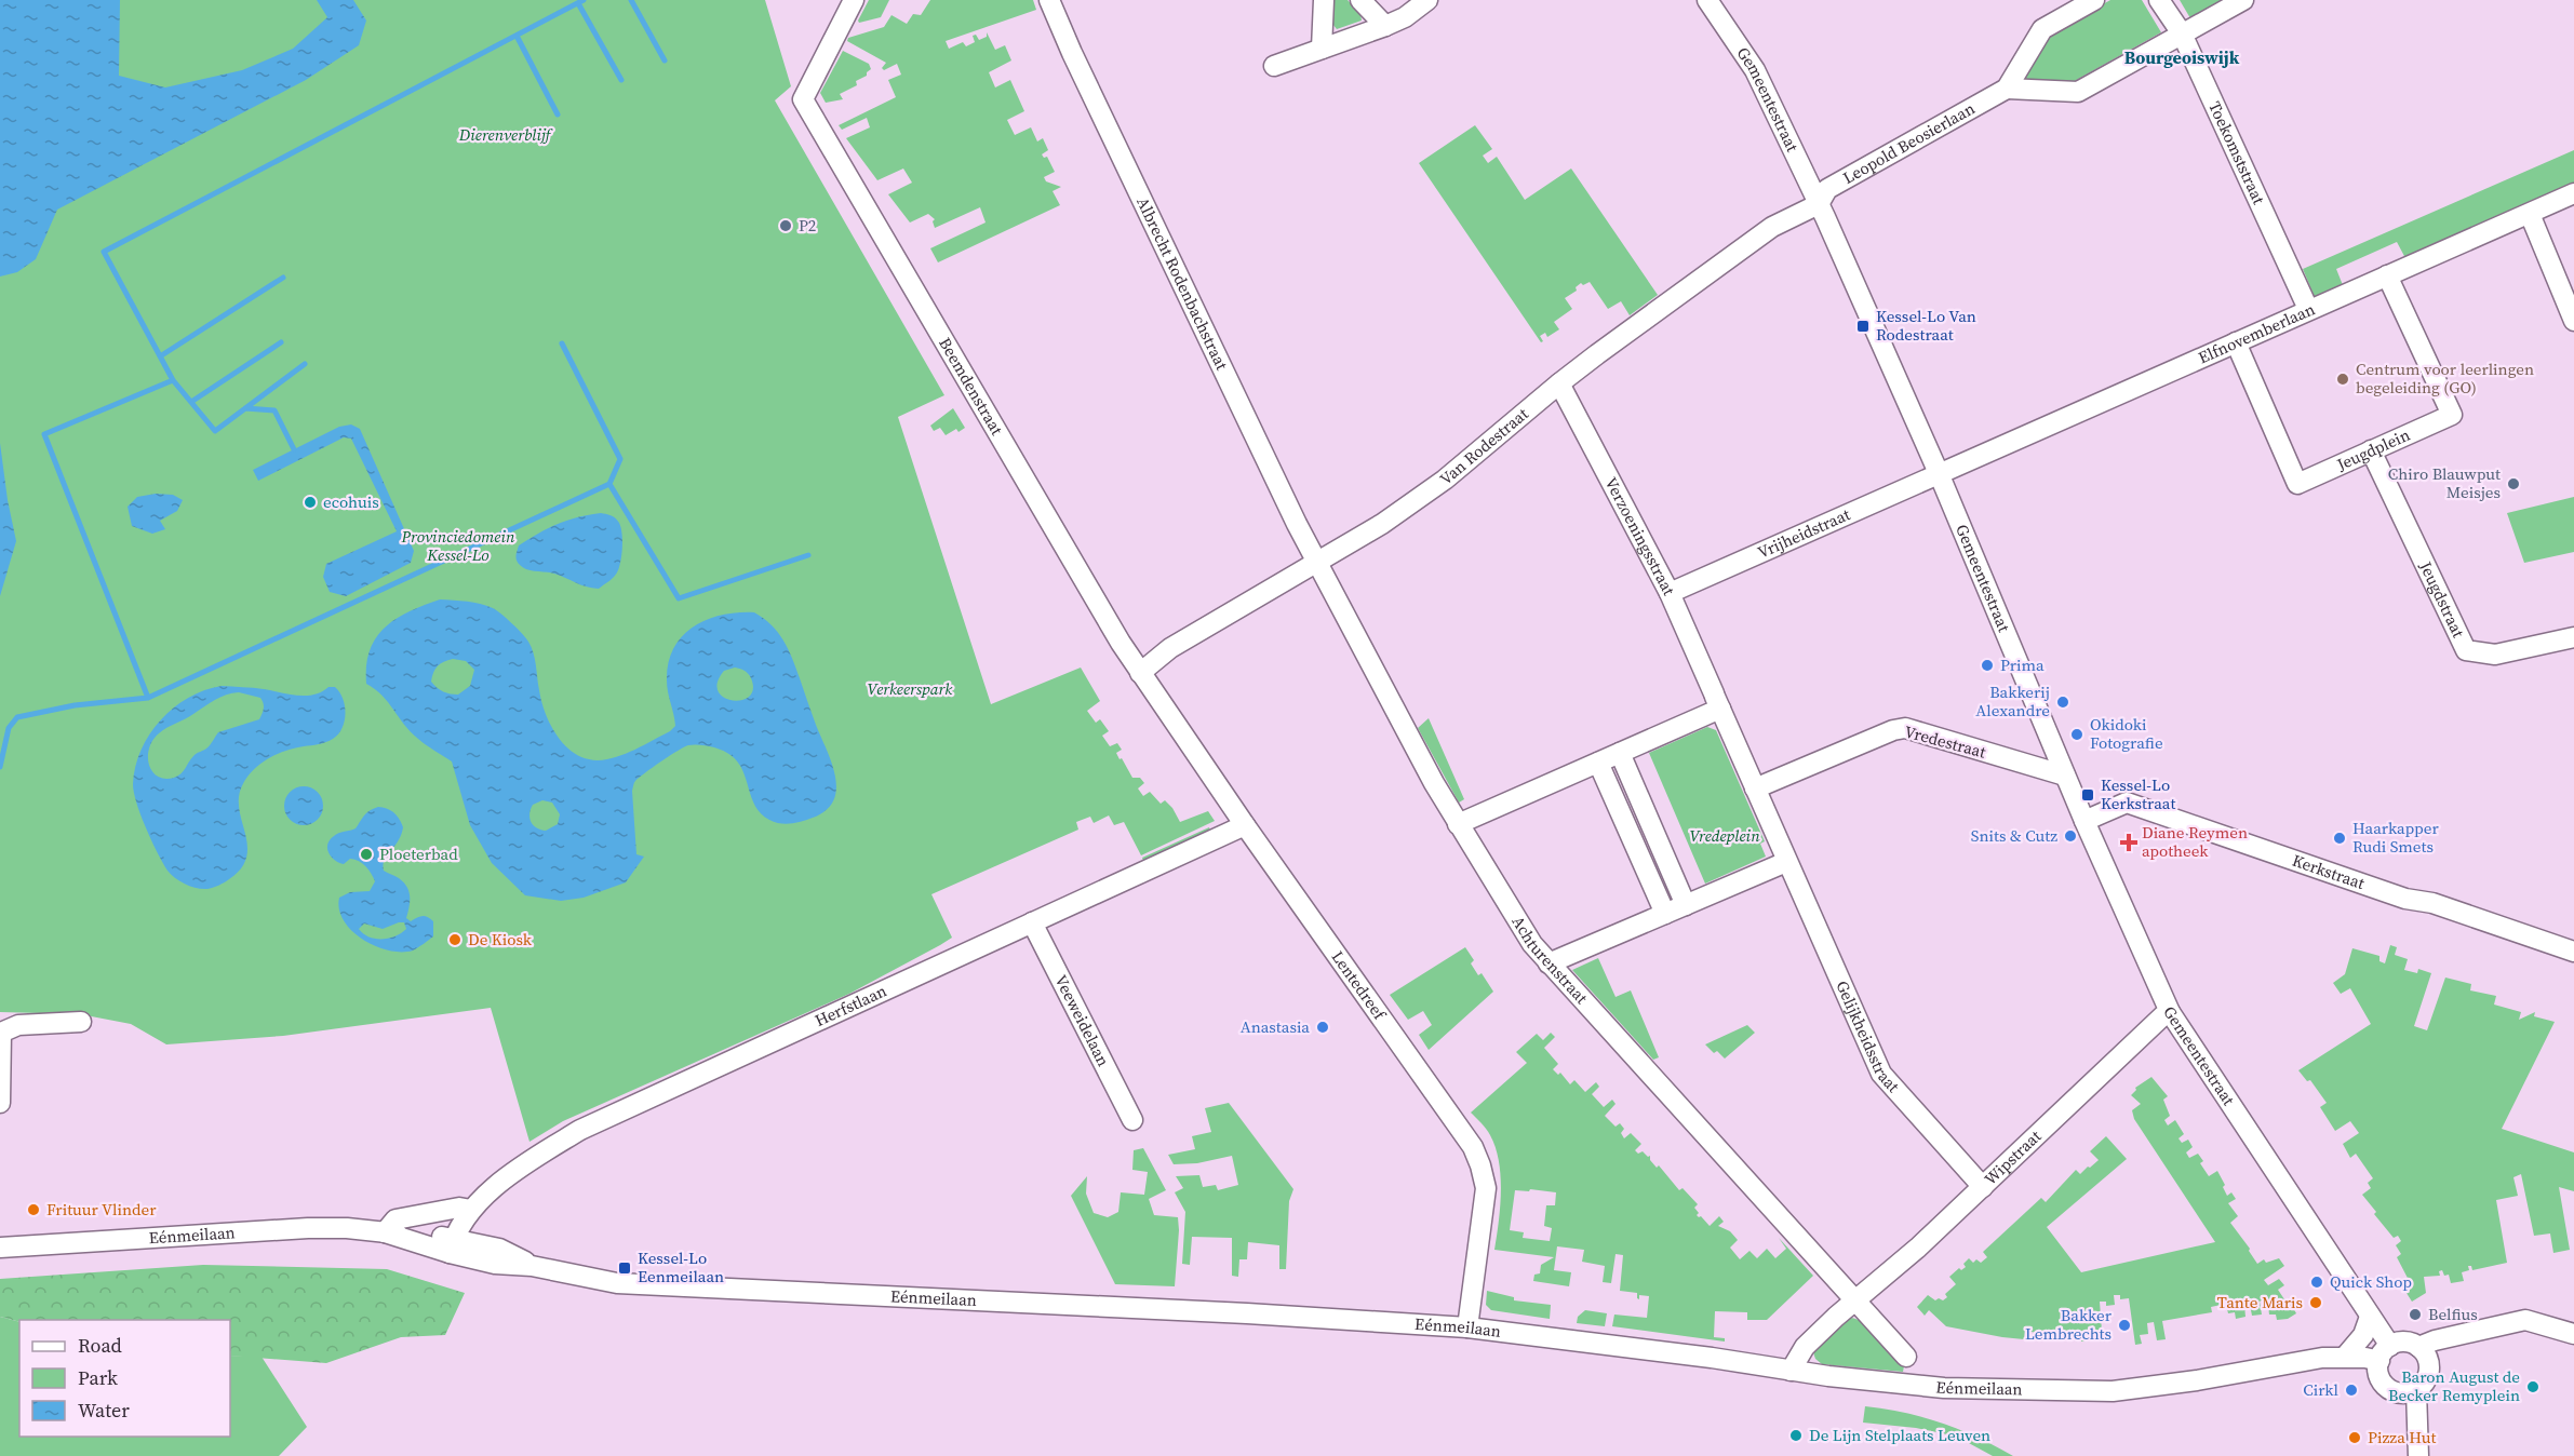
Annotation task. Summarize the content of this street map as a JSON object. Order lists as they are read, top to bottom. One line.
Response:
{"streets":{"street":["Gemeentestraat","Leopold Beosierlaan","Toekomststraat","Albrecht Rodenbachstraat","Elfnovemberlaan","Beemdenstraat","Van Rodestraat","Jeugdplein","Vrijheidstraat","Verzoeningsstraat","Jeugdstraat","Vredestraat","Kerkstraat","Achturenstraat","Lentedreef","Herfstlaan","Veeweidelaan","Gelijkheidsstraat","Wipstraat","Eénmeilaan"]},"crossings":[["Gemeentestraat","Leopold Beosierlaan"],["Gemeentestraat","Elfnovemberlaan"],["Gemeentestraat","Van Rodestraat"],["Gemeentestraat","Vrijheidstraat"],["Gemeentestraat","Vredestraat"],["Gemeentestraat","Kerkstraat"],["Gemeentestraat","Wipstraat"],["Gemeentestraat","Eénmeilaan"],["Leopold Beosierlaan","Van Rodestraat"],["Toekomststraat","Elfnovemberlaan"],["Albrecht Rodenbachstraat","Van Rodestraat"],["Albrecht Rodenbachstraat","Achturenstraat"],["Elfnovemberlaan","Jeugdplein"],["Elfnovemberlaan","Vrijheidstraat"],["Beemdenstraat","Van Rodestraat"],["Beemdenstraat","Lentedreef"],["Van Rodestraat","Verzoeningsstraat"],["Van Rodestraat","Achturenstraat"],["Van Rodestraat","Lentedreef"],["Jeugdplein","Jeugdstraat"],["Vrijheidstraat","Verzoeningsstraat"],["Achturenstraat","Wipstraat"],["Lentedreef","Herfstlaan"],["Lentedreef","Eénmeilaan"],["Herfstlaan","Veeweidelaan"],["Herfstlaan","Eénmeilaan"],["Gelijkheidsstraat","Wipstraat"],["Wipstraat","Eénmeilaan"]],"districts":["Bourgeoiswijk"],"parks":["Dierenverblijf","Provinciedomein Kessel-Lo","Verkeerspark","Vredeplein"],"places":{"other":["P2","Centrum voor leerlingen begeleiding (GO)","Chiro Blauwput Meisjes","ecohuis","Prima","Bakkerij Alexandre","Okidoki Fotografie","Snits & Cutz","Haarkapper Rudi Smets","Ploeterbad","De Kiosk","Anastasia","Frituur Vlinder","Quick Shop","Tante Maris","Belfius","Bakker Lembrechts","Baron August de Becker Remyplein","Cirkl","De Lijn Stelplaats Leuven","Pizza Hut"],"transit":["Kessel-Lo Van Rodestraat","Kessel-Lo Kerkstraat","Kessel-Lo Eenmeilaan"],"health":["Diane Reymen apotheek"]},"legend":["Road","Park","Water"]}
